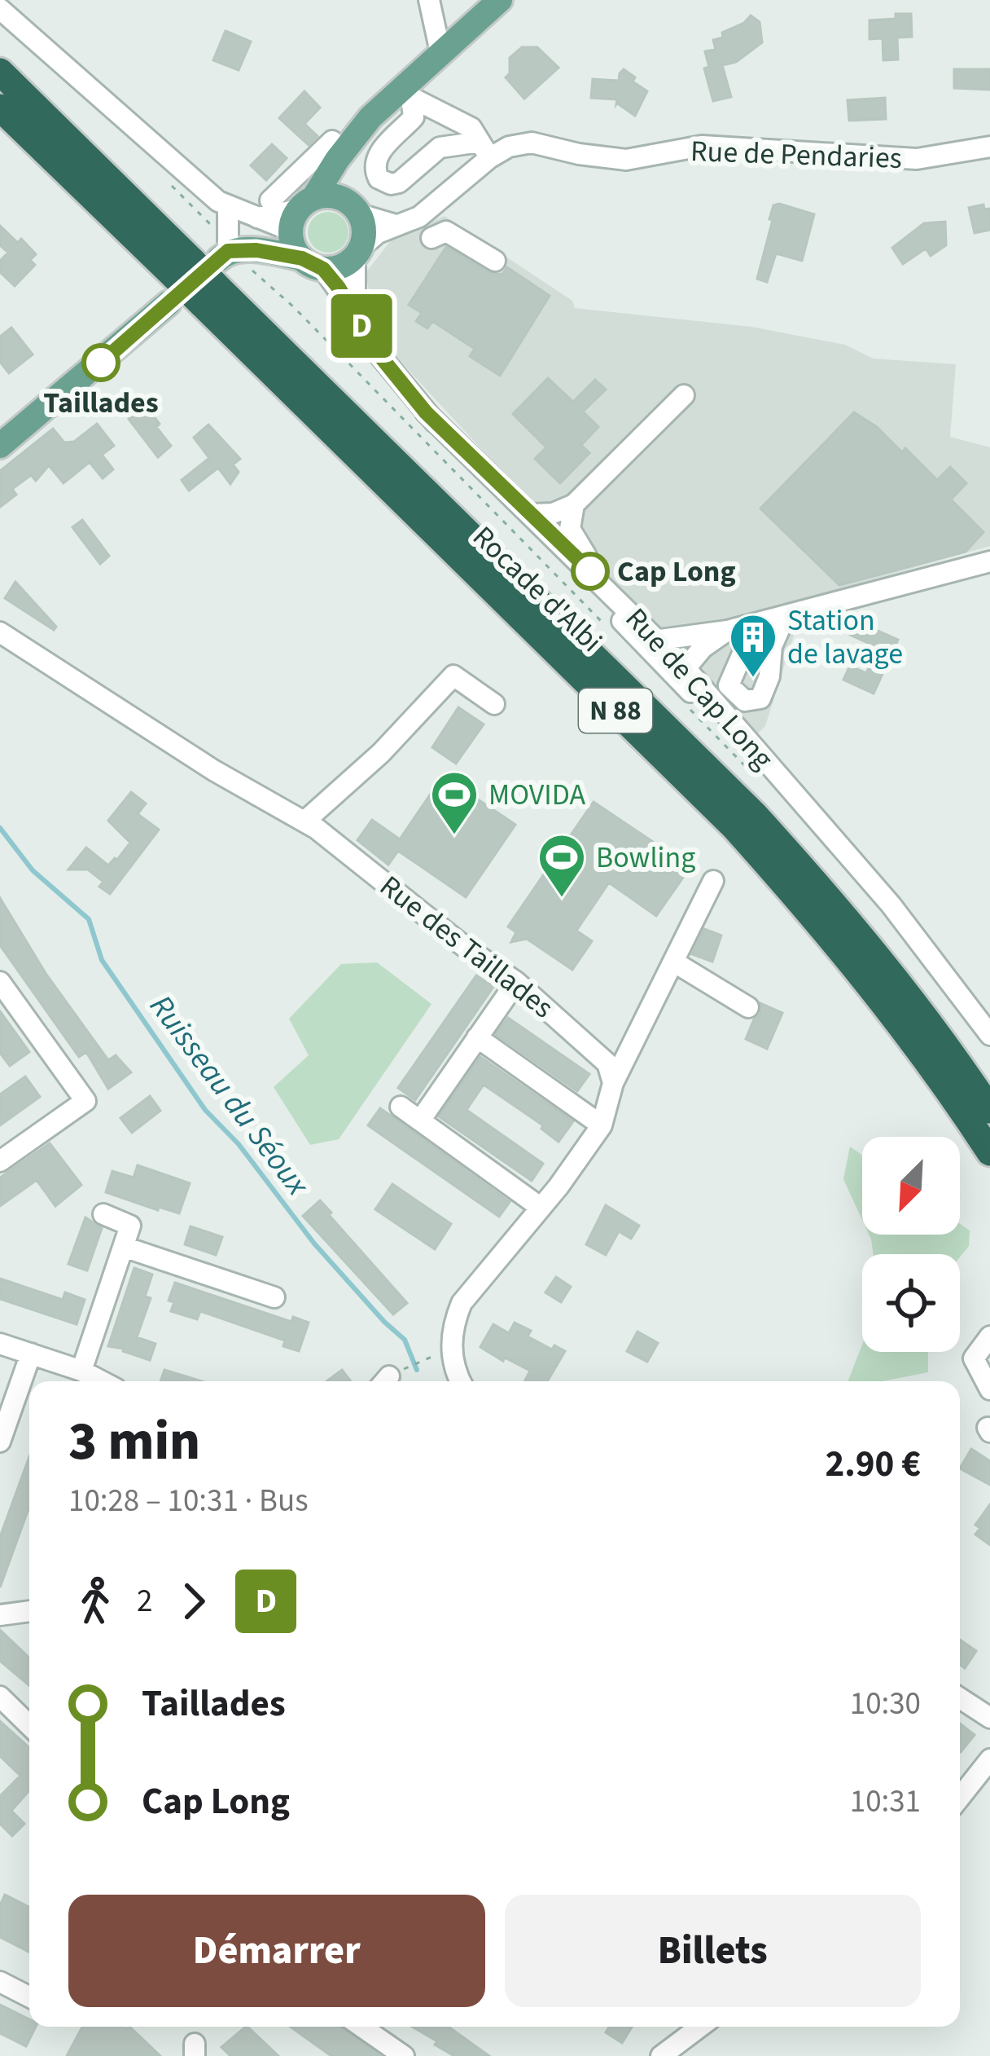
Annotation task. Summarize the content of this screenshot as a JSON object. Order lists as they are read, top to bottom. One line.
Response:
{"streets":{"highway":["Rocade d'Albi","N 88"],"street":["Rue de Pendaries","Rue de Cap Long","Rue des Taillades"]},"water":["Ruisseau du Séoux"],"places":{"other":["Taillades","Cap Long"],"building":["Station de lavage"],"sports":["MOVIDA","Bowling"]},"lines":["bus line D"],"north":"bottom left","page":{"on_map":"D","heading":["3 min","10:28 – 10:31 · Bus","2.90 €"],"legs":["2","D"],"list":[{"name":"Taillades","value":"10:30"},{"name":"Cap Long","value":"10:31"}],"buttons":["Démarrer","Billets"]}}
